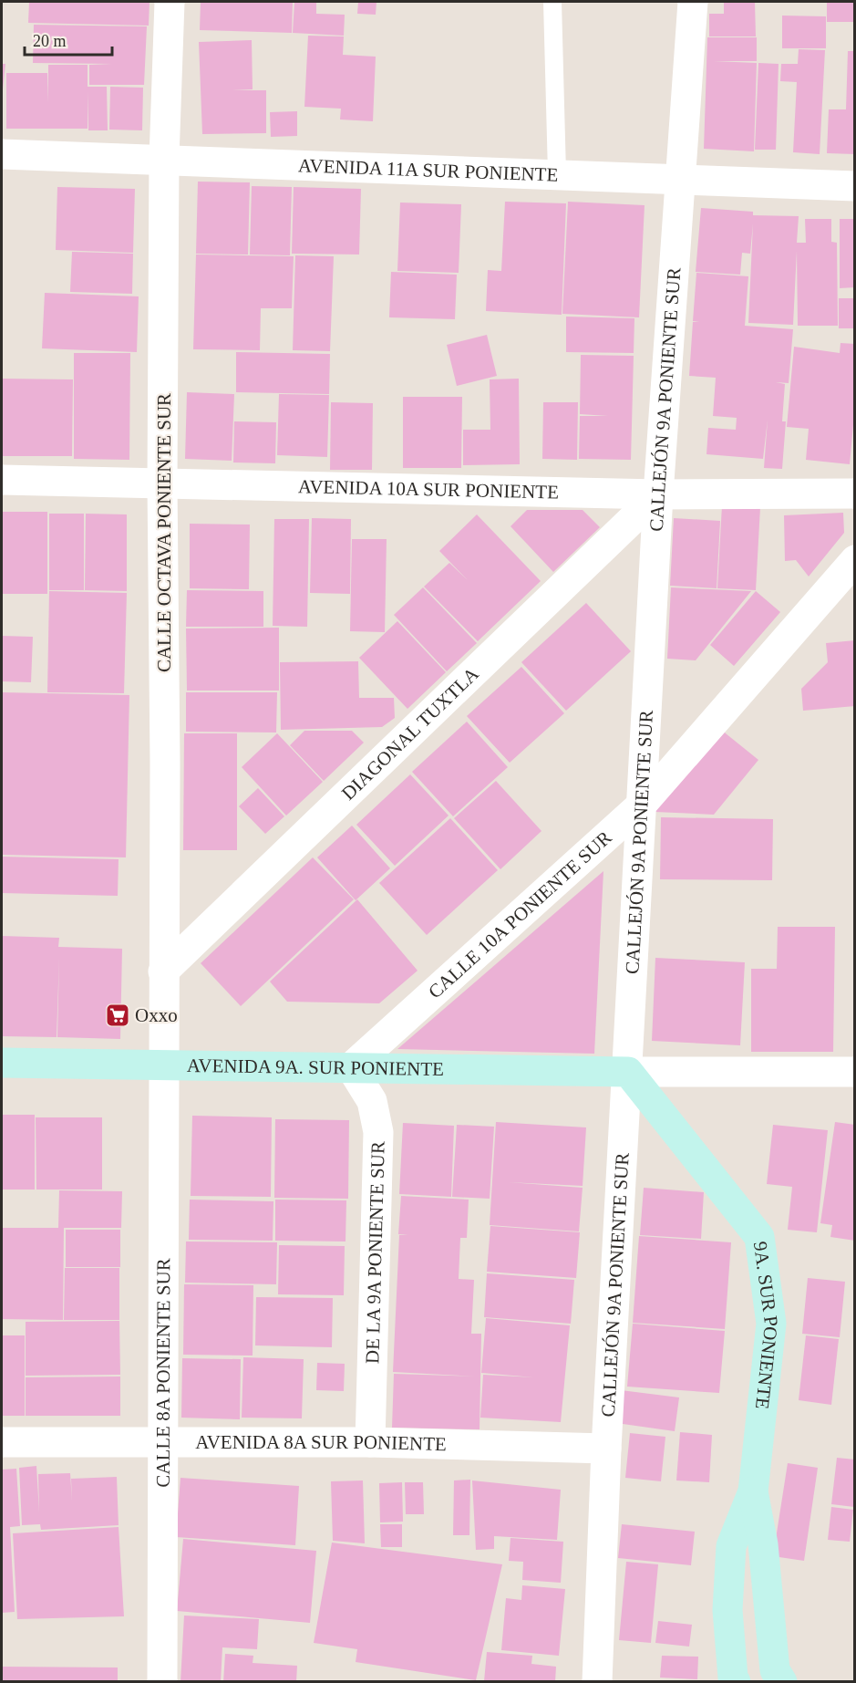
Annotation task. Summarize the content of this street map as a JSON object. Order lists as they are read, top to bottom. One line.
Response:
{"streets":{"main road":["AVENIDA 9A. SUR PONIENTE","9A. SUR PONIENTE"],"street":["AVENIDA 11A SUR PONIENTE","CALLEJÓN 9A PONIENTE SUR","AVENIDA 10A SUR PONIENTE","CALLE OCTAVA PONIENTE SUR","DIAGONAL TUXTLA","CALLE 10A PONIENTE SUR","DE LA 9A PONIENTE SUR","CALLE 8A PONIENTE SUR","AVENIDA 8A SUR PONIENTE"]},"crossings":[["AVENIDA 11A SUR PONIENTE","CALLEJÓN 9A PONIENTE SUR"],["AVENIDA 11A SUR PONIENTE","CALLE OCTAVA PONIENTE SUR"],["CALLEJÓN 9A PONIENTE SUR","AVENIDA 10A SUR PONIENTE"],["CALLEJÓN 9A PONIENTE SUR","DIAGONAL TUXTLA"],["CALLEJÓN 9A PONIENTE SUR","CALLE 10A PONIENTE SUR"],["CALLEJÓN 9A PONIENTE SUR","AVENIDA 9A. SUR PONIENTE"],["CALLEJÓN 9A PONIENTE SUR","9A. SUR PONIENTE"],["CALLEJÓN 9A PONIENTE SUR","AVENIDA 8A SUR PONIENTE"],["AVENIDA 10A SUR PONIENTE","CALLE OCTAVA PONIENTE SUR"],["AVENIDA 10A SUR PONIENTE","DIAGONAL TUXTLA"],["CALLE OCTAVA PONIENTE SUR","DIAGONAL TUXTLA"],["CALLE OCTAVA PONIENTE SUR","AVENIDA 9A. SUR PONIENTE"],["CALLE OCTAVA PONIENTE SUR","CALLE 8A PONIENTE SUR"],["CALLE 10A PONIENTE SUR","AVENIDA 9A. SUR PONIENTE"],["CALLE 10A PONIENTE SUR","DE LA 9A PONIENTE SUR"],["AVENIDA 9A. SUR PONIENTE","DE LA 9A PONIENTE SUR"],["AVENIDA 9A. SUR PONIENTE","9A. SUR PONIENTE"],["AVENIDA 9A. SUR PONIENTE","CALLE 8A PONIENTE SUR"],["DE LA 9A PONIENTE SUR","AVENIDA 8A SUR PONIENTE"],["CALLE 8A PONIENTE SUR","AVENIDA 8A SUR PONIENTE"]],"places":{"supermarket":["Oxxo"]},"scale_bar":"20 m"}
